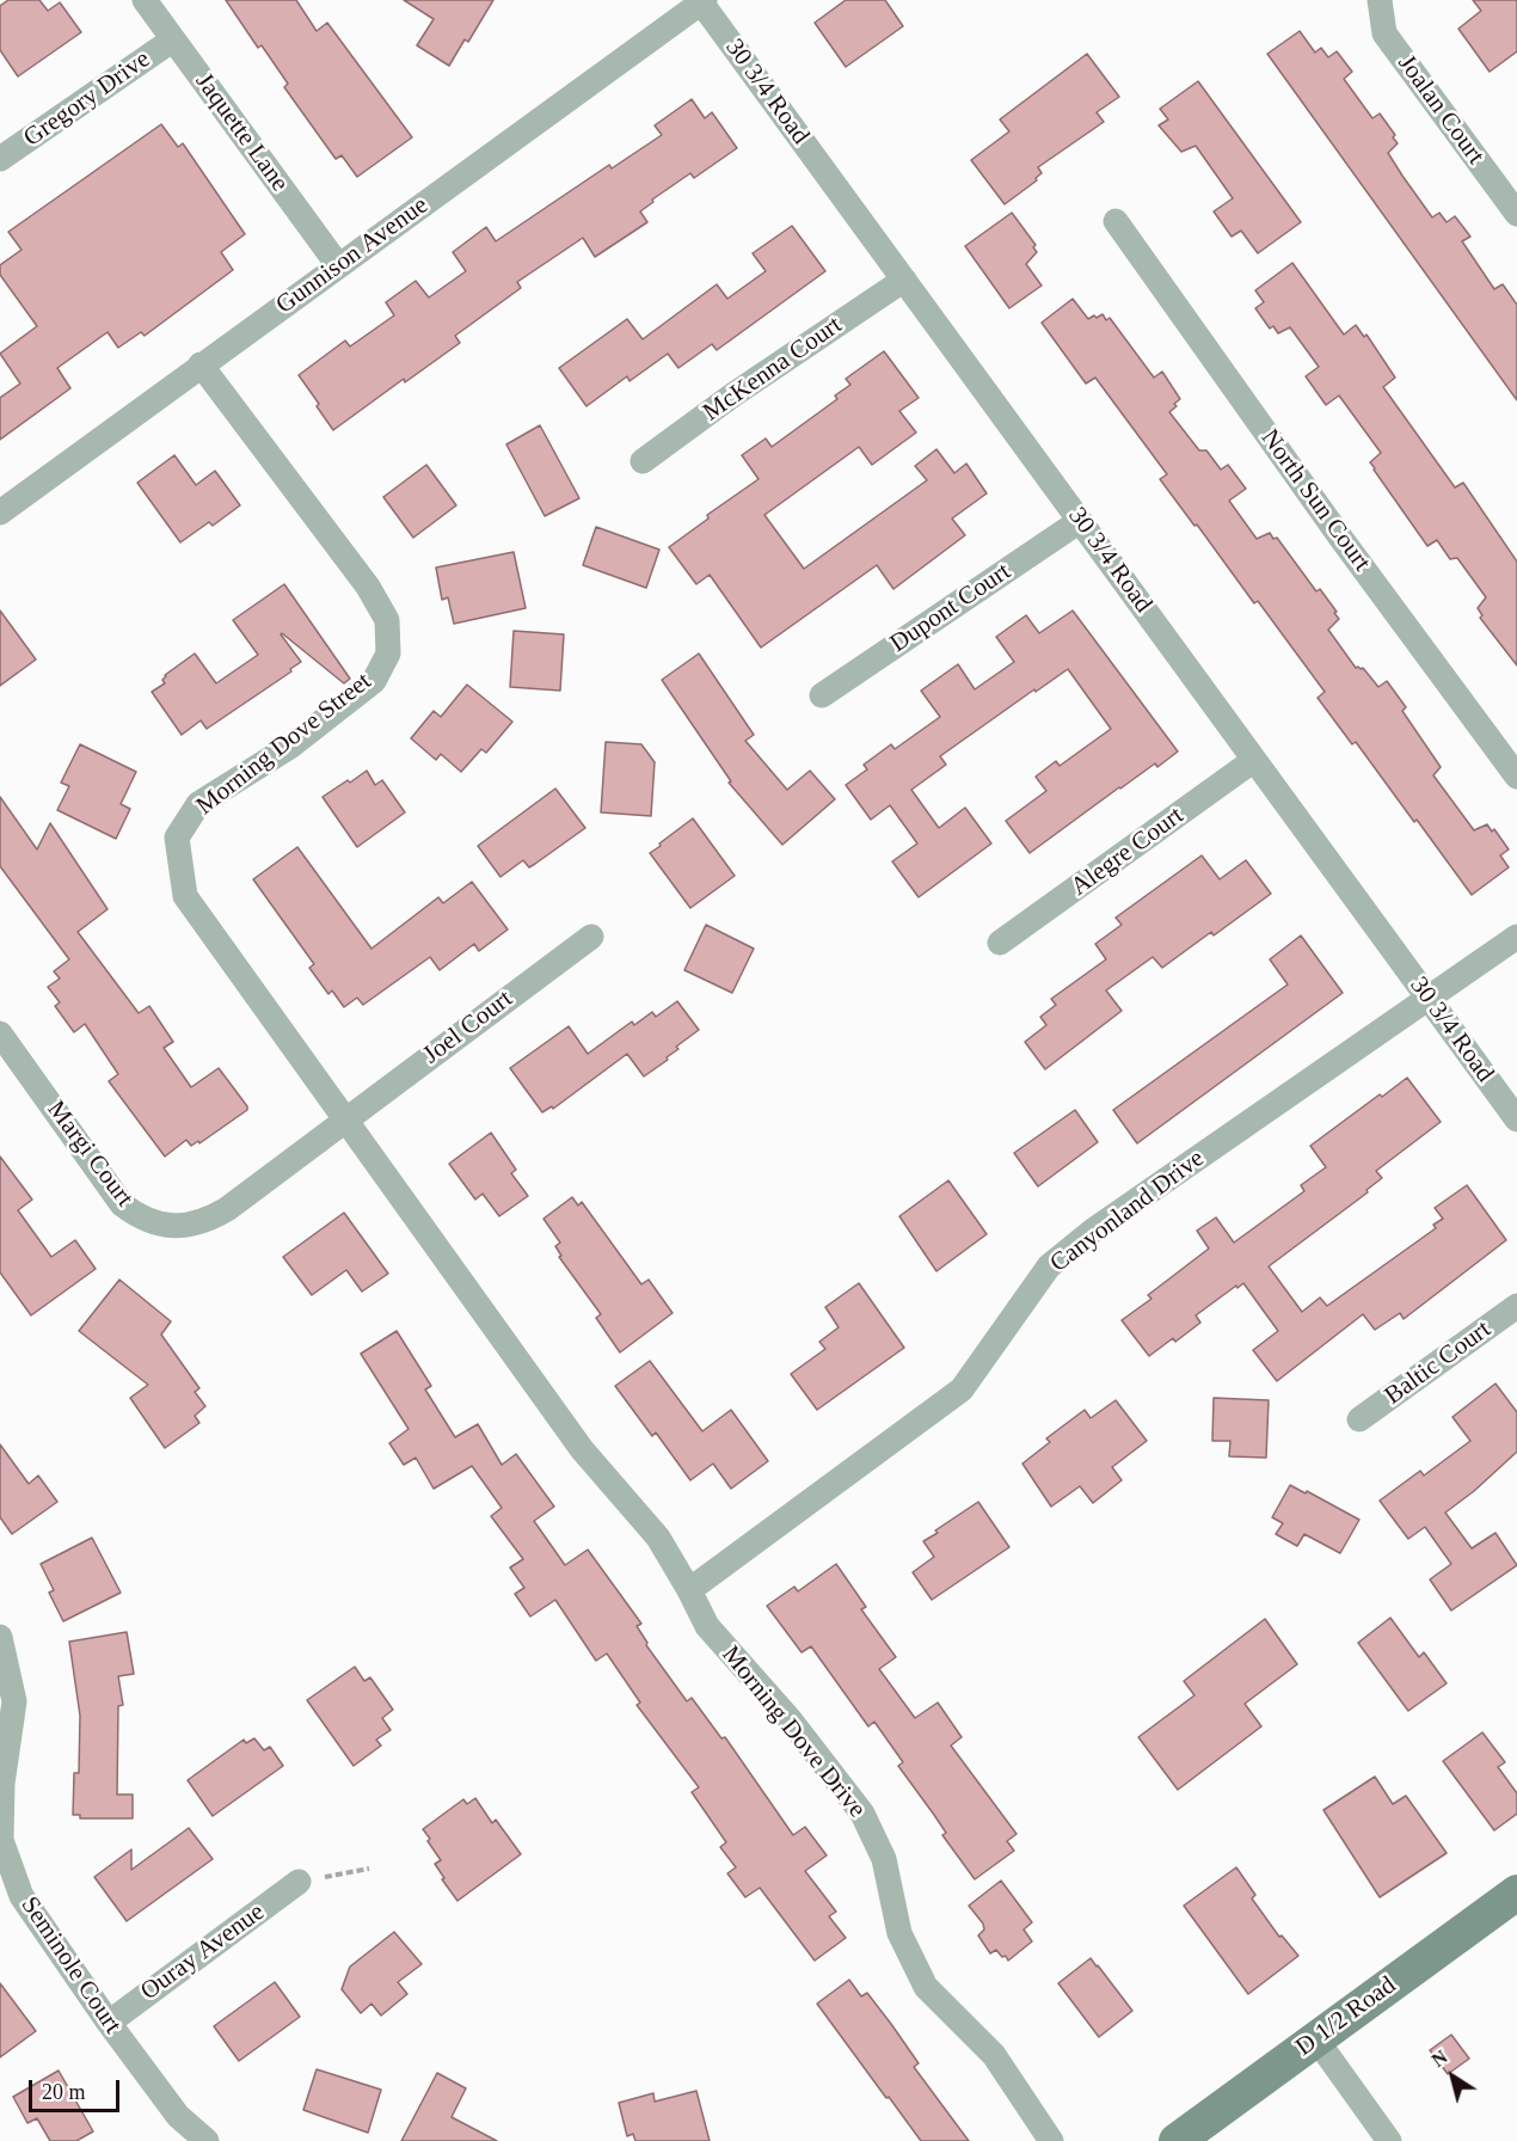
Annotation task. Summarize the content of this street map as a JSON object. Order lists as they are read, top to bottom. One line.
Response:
{"streets":{"main road":["D 1/2 Road"],"street":["30 3/4 Road","Gregory Drive","Joalan Court","Jaquette Lane","Gunnison Avenue","McKenna Court","North Sun Court","Dupont Court","Morning Dove Street","Alegre Court","Joel Court","Margi Court","Canyonland Drive","Baltic Court","Morning Dove Drive","Ouray Avenue","Seminole Court"]},"crossings":[["30 3/4 Road","Gunnison Avenue"],["30 3/4 Road","McKenna Court"],["30 3/4 Road","Dupont Court"],["30 3/4 Road","Alegre Court"],["30 3/4 Road","Canyonland Drive"],["Gregory Drive","Jaquette Lane"],["Jaquette Lane","Gunnison Avenue"],["Gunnison Avenue","Morning Dove Street"],["Morning Dove Street","Joel Court"],["Morning Dove Street","Margi Court"],["Morning Dove Street","Morning Dove Drive"],["Joel Court","Margi Court"],["Canyonland Drive","Morning Dove Drive"],["Ouray Avenue","Seminole Court"]],"scale_bar":"20 m","north":"top left"}
